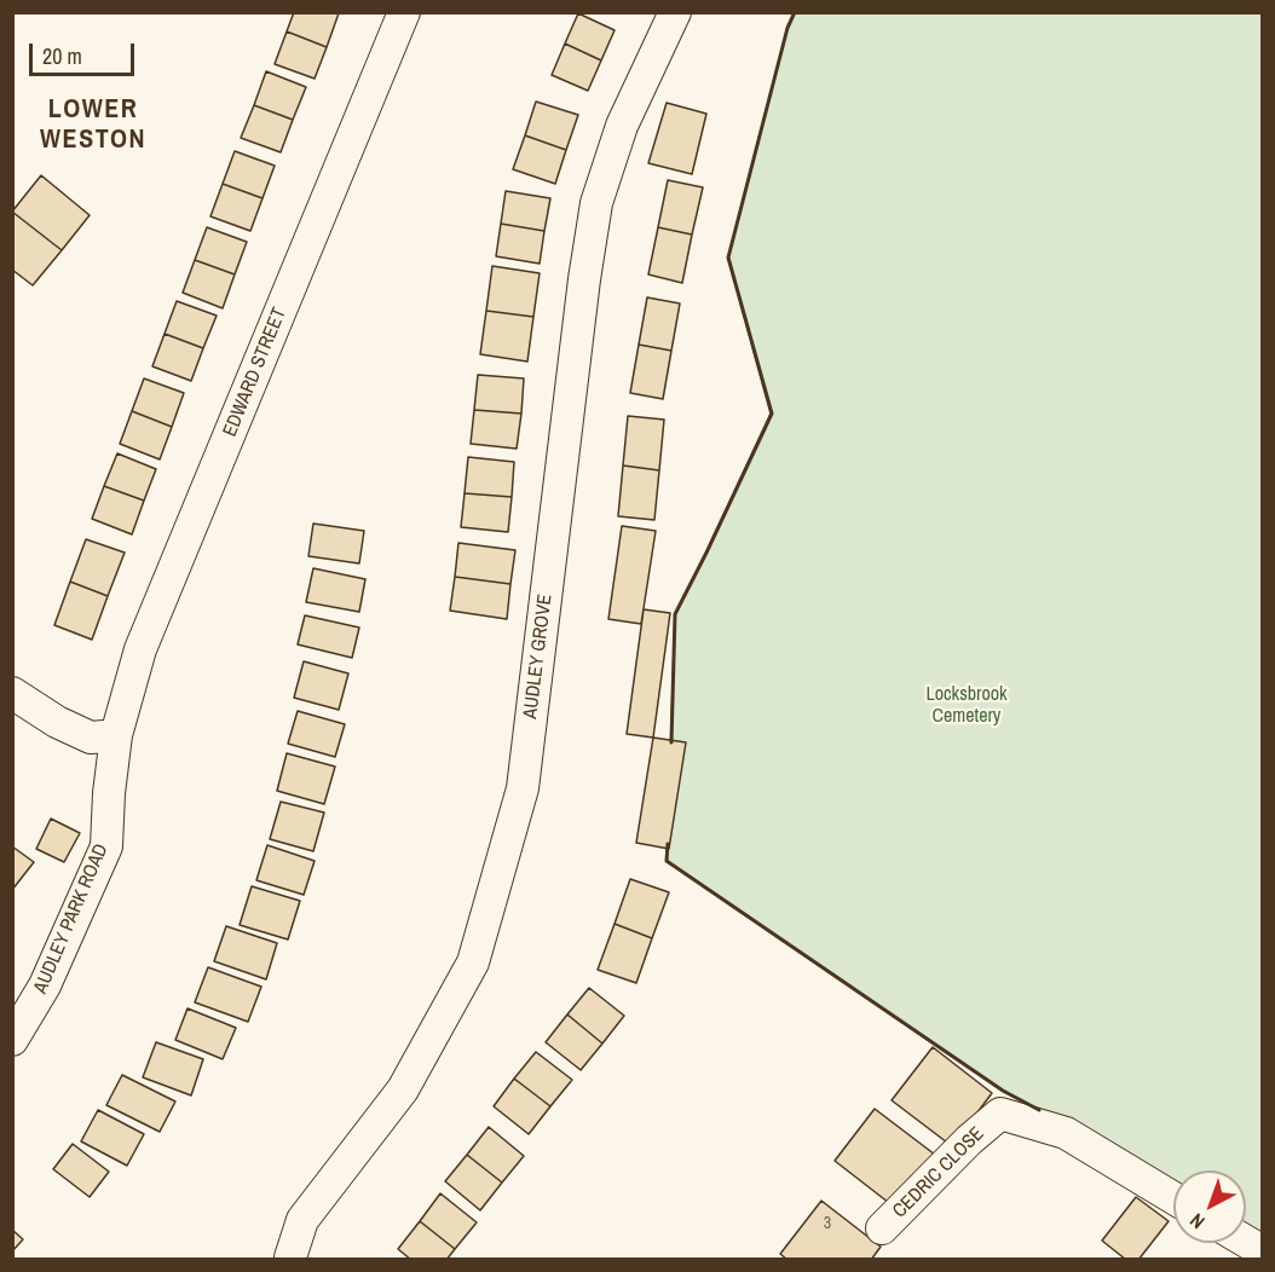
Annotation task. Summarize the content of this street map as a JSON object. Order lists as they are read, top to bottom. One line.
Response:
{"streets":{"street":["EDWARD STREET","AUDLEY GROVE","AUDLEY PARK ROAD","CEDRIC CLOSE"]},"crossings":[["EDWARD STREET","AUDLEY PARK ROAD"]],"districts":["LOWER WESTON"],"parks":["Locksbrook Cemetery"],"house_numbers":["3"],"scale_bar":"20 m","north":"bottom left"}
